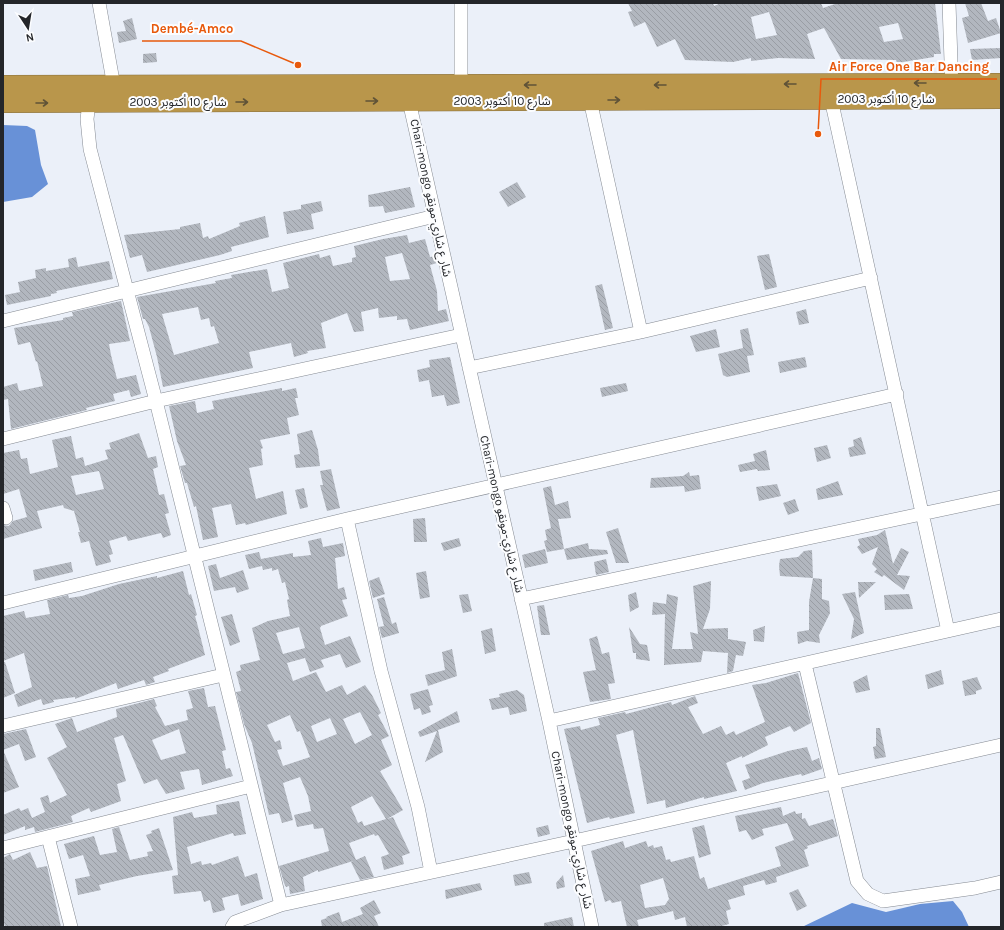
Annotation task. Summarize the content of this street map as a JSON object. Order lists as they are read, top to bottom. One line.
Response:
{"streets":{"highway":["شارع 10 أكتوبر 2003"],"street":["Chari-mongo شار ع شاري-مونقو"]},"crossings":[["شارع 10 أكتوبر 2003","Chari-mongo شار ع شاري-مونقو"]],"places":["Dembé-Amco","Air Force One Bar Dancing"],"north":"bottom"}
